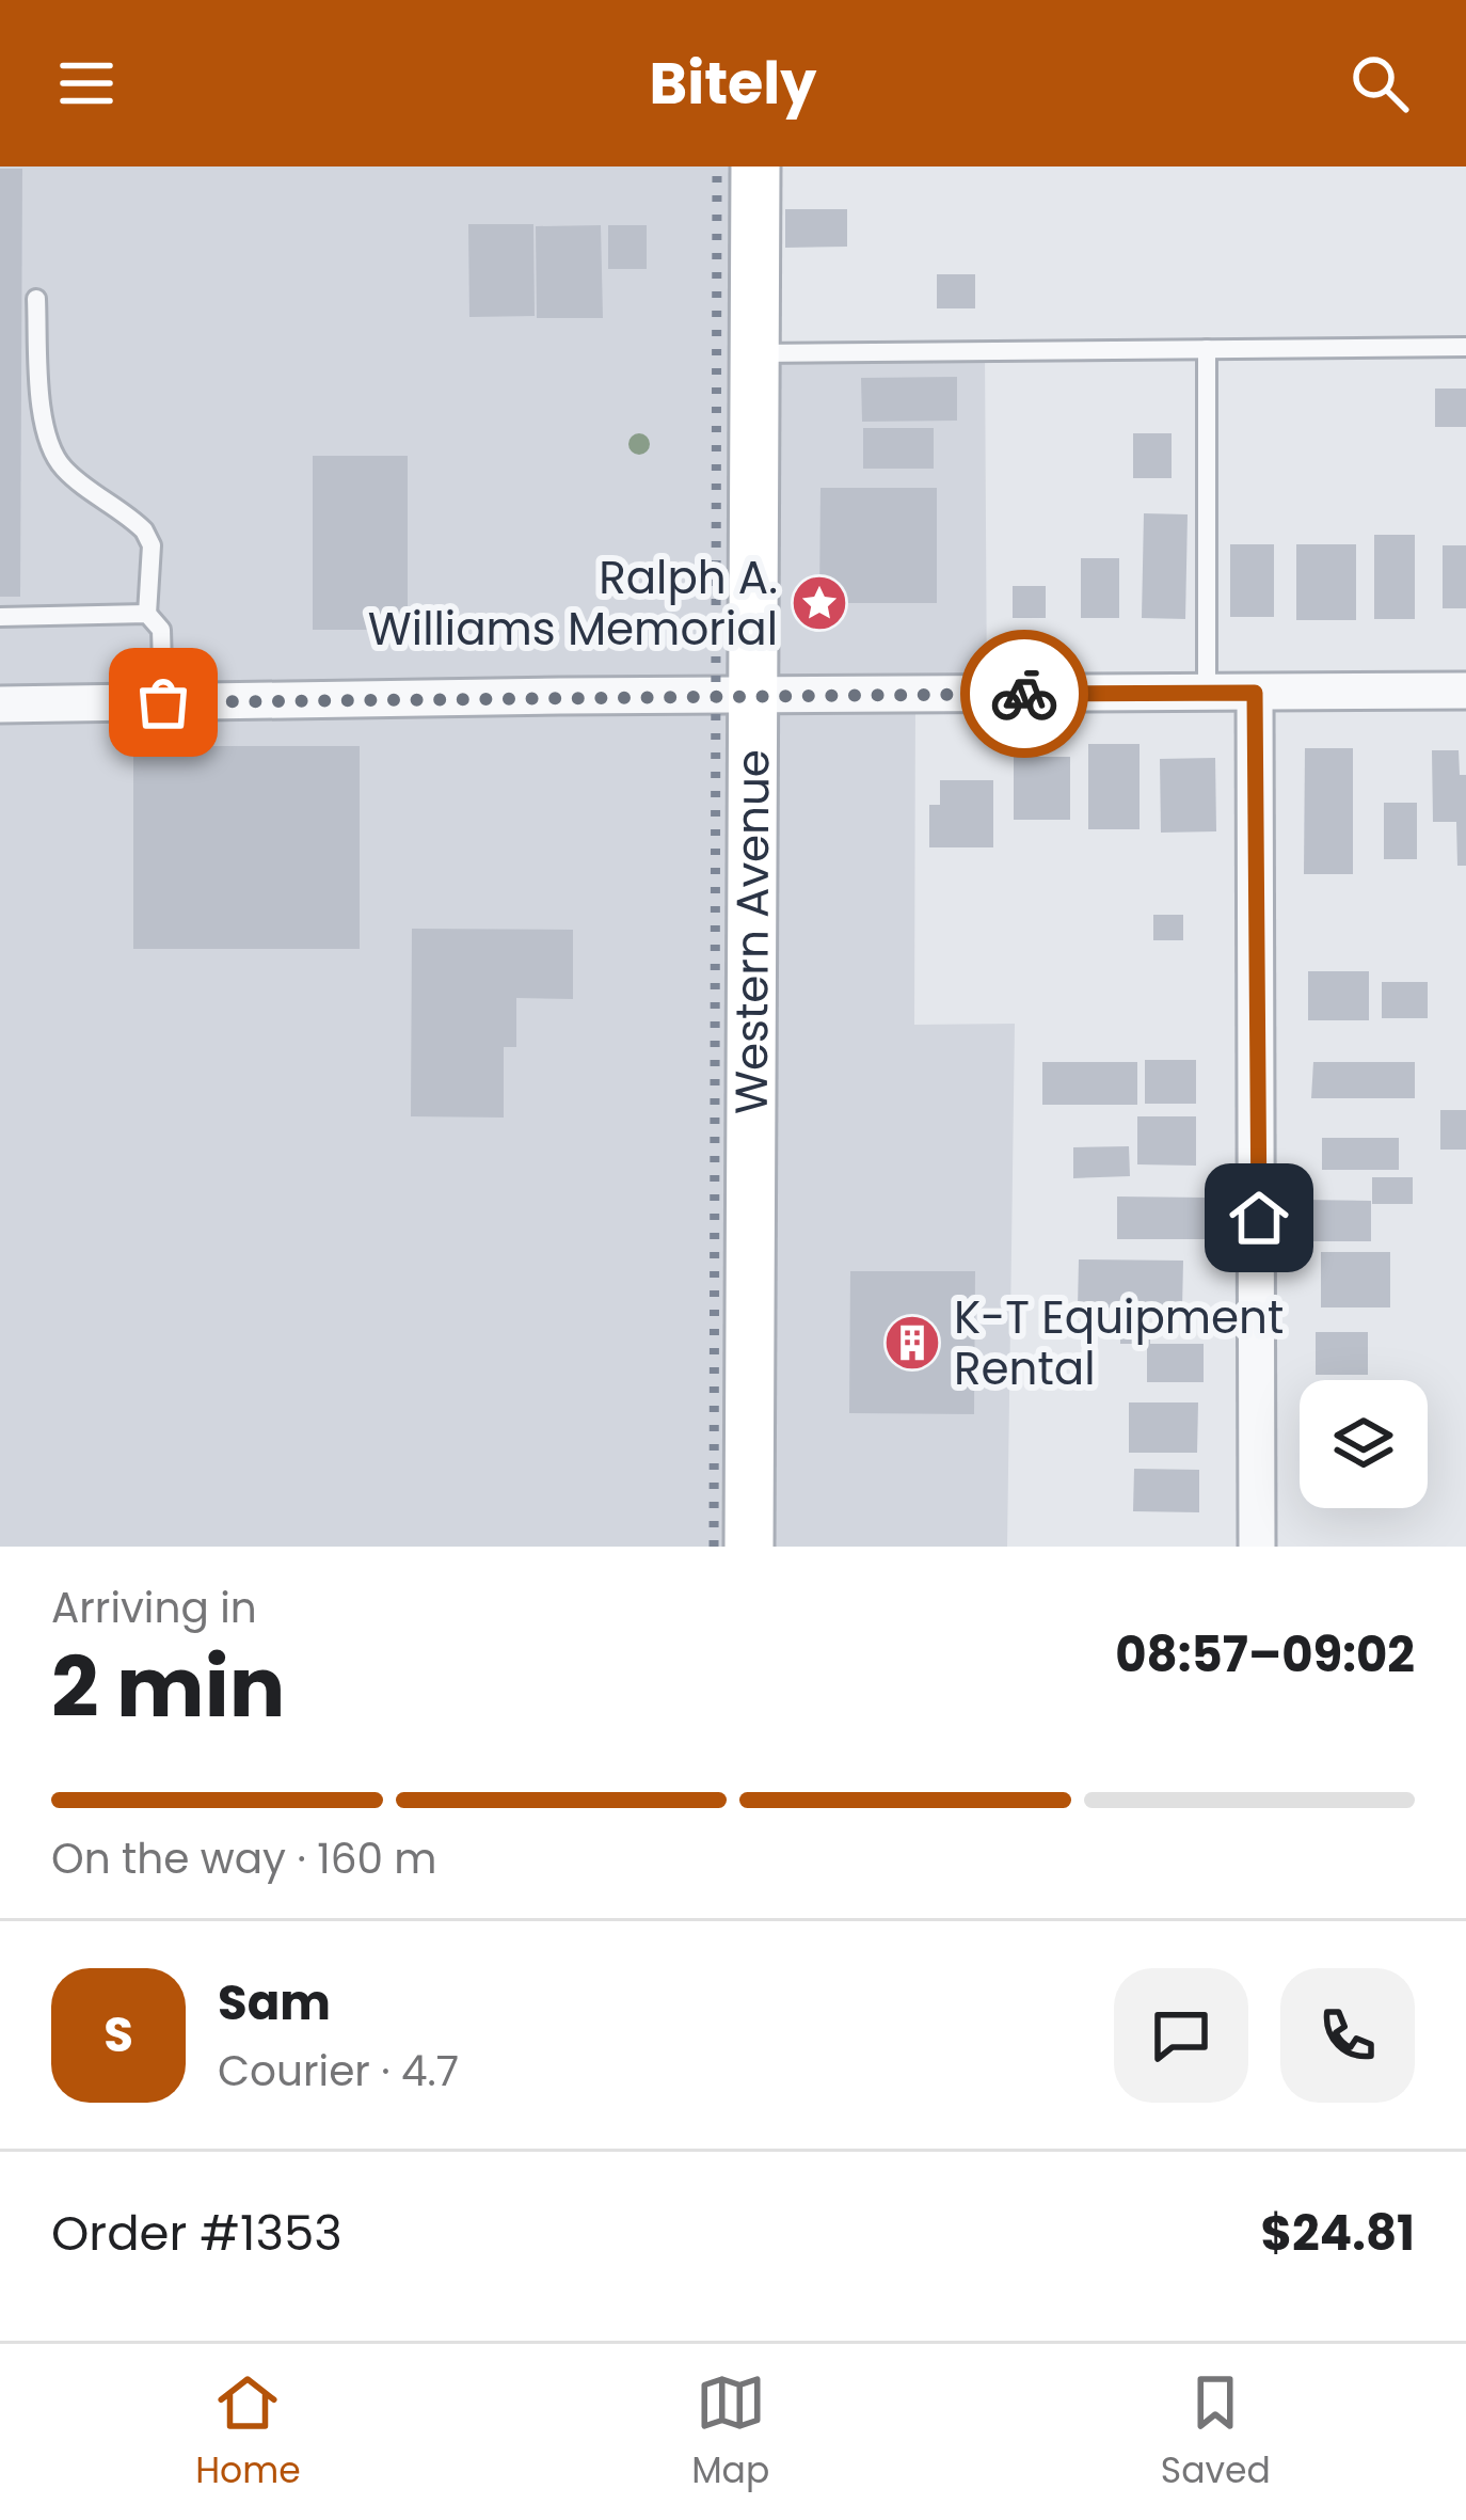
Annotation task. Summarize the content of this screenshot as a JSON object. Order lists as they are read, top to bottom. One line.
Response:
{"streets":{"main road":["Western Avenue"]},"places":{"place":["Ralph A. Williams Memorial"],"building":["K-T Equipment Rental"]},"page":{"header":"Bitely","heading":["2 min","Arriving in","08:57–09:02"],"panel":["Sam","Courier · 4.7","Order #1353","$24.81"],"bar":"On the way · 160 m","round":"S","tabs":["Home","Map","Saved"]}}
